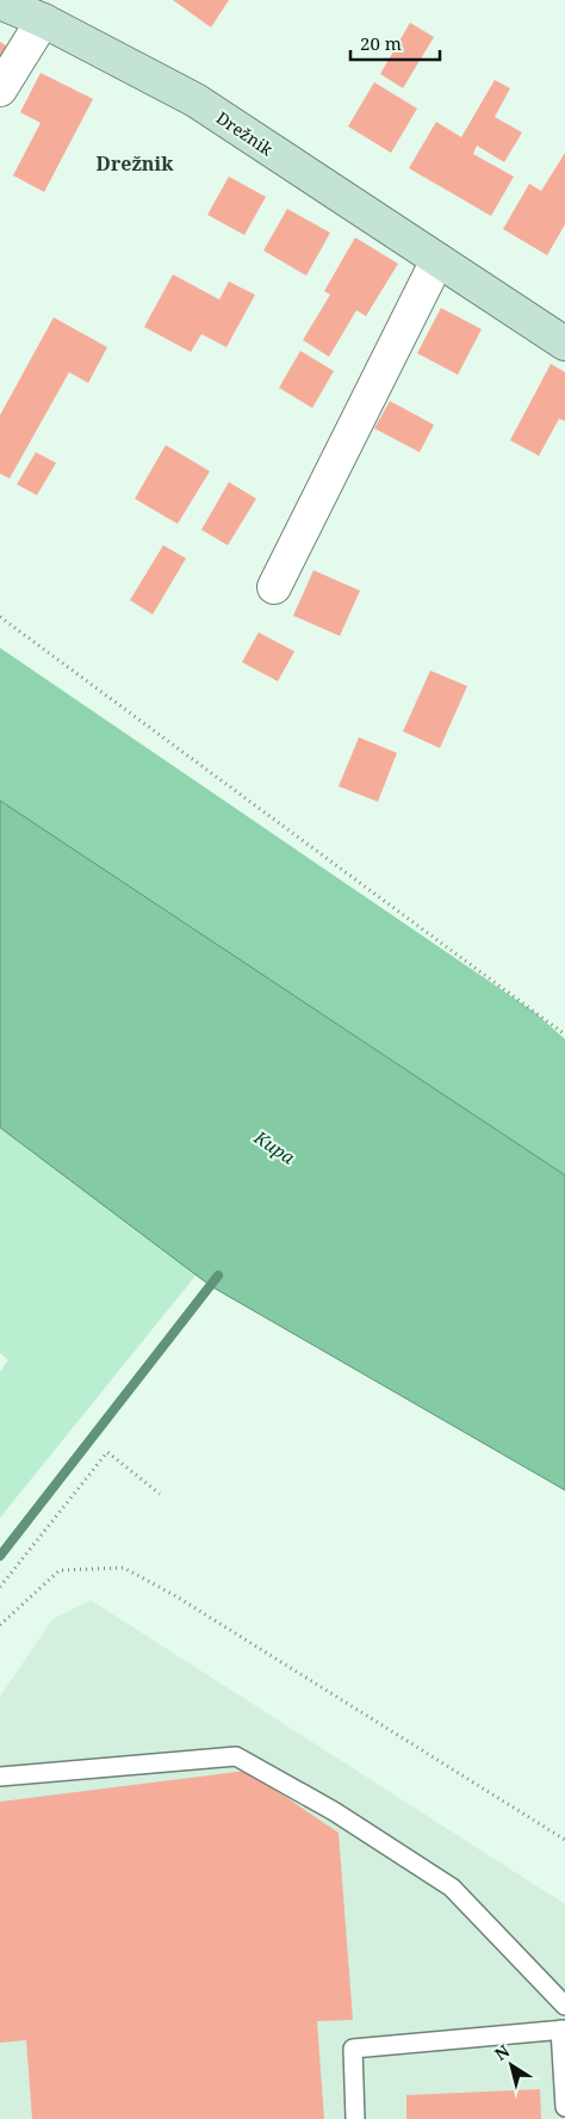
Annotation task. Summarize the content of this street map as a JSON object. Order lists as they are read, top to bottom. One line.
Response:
{"streets":{"street":["Drežnik"]},"districts":["Drežnik"],"water":["Kupa"],"scale_bar":"20 m","north":"top left"}
